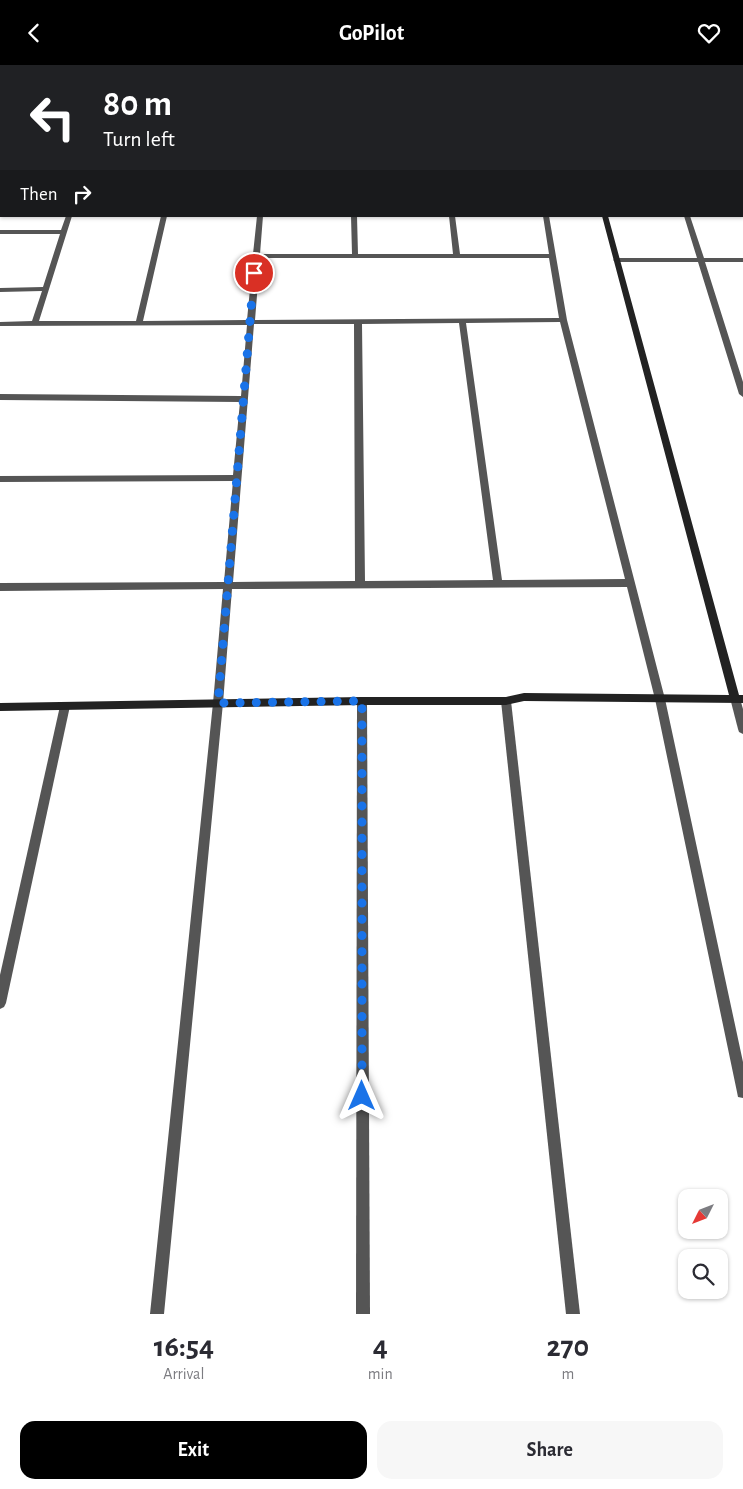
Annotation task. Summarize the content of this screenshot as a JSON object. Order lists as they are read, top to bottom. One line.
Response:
{"north":"bottom left","page":{"header":"GoPilot","turn":["80 m","Turn left"],"then":"Then","eta":["16:54","Arrival","4","min","270","m"],"buttons":["Exit","Share"]}}
